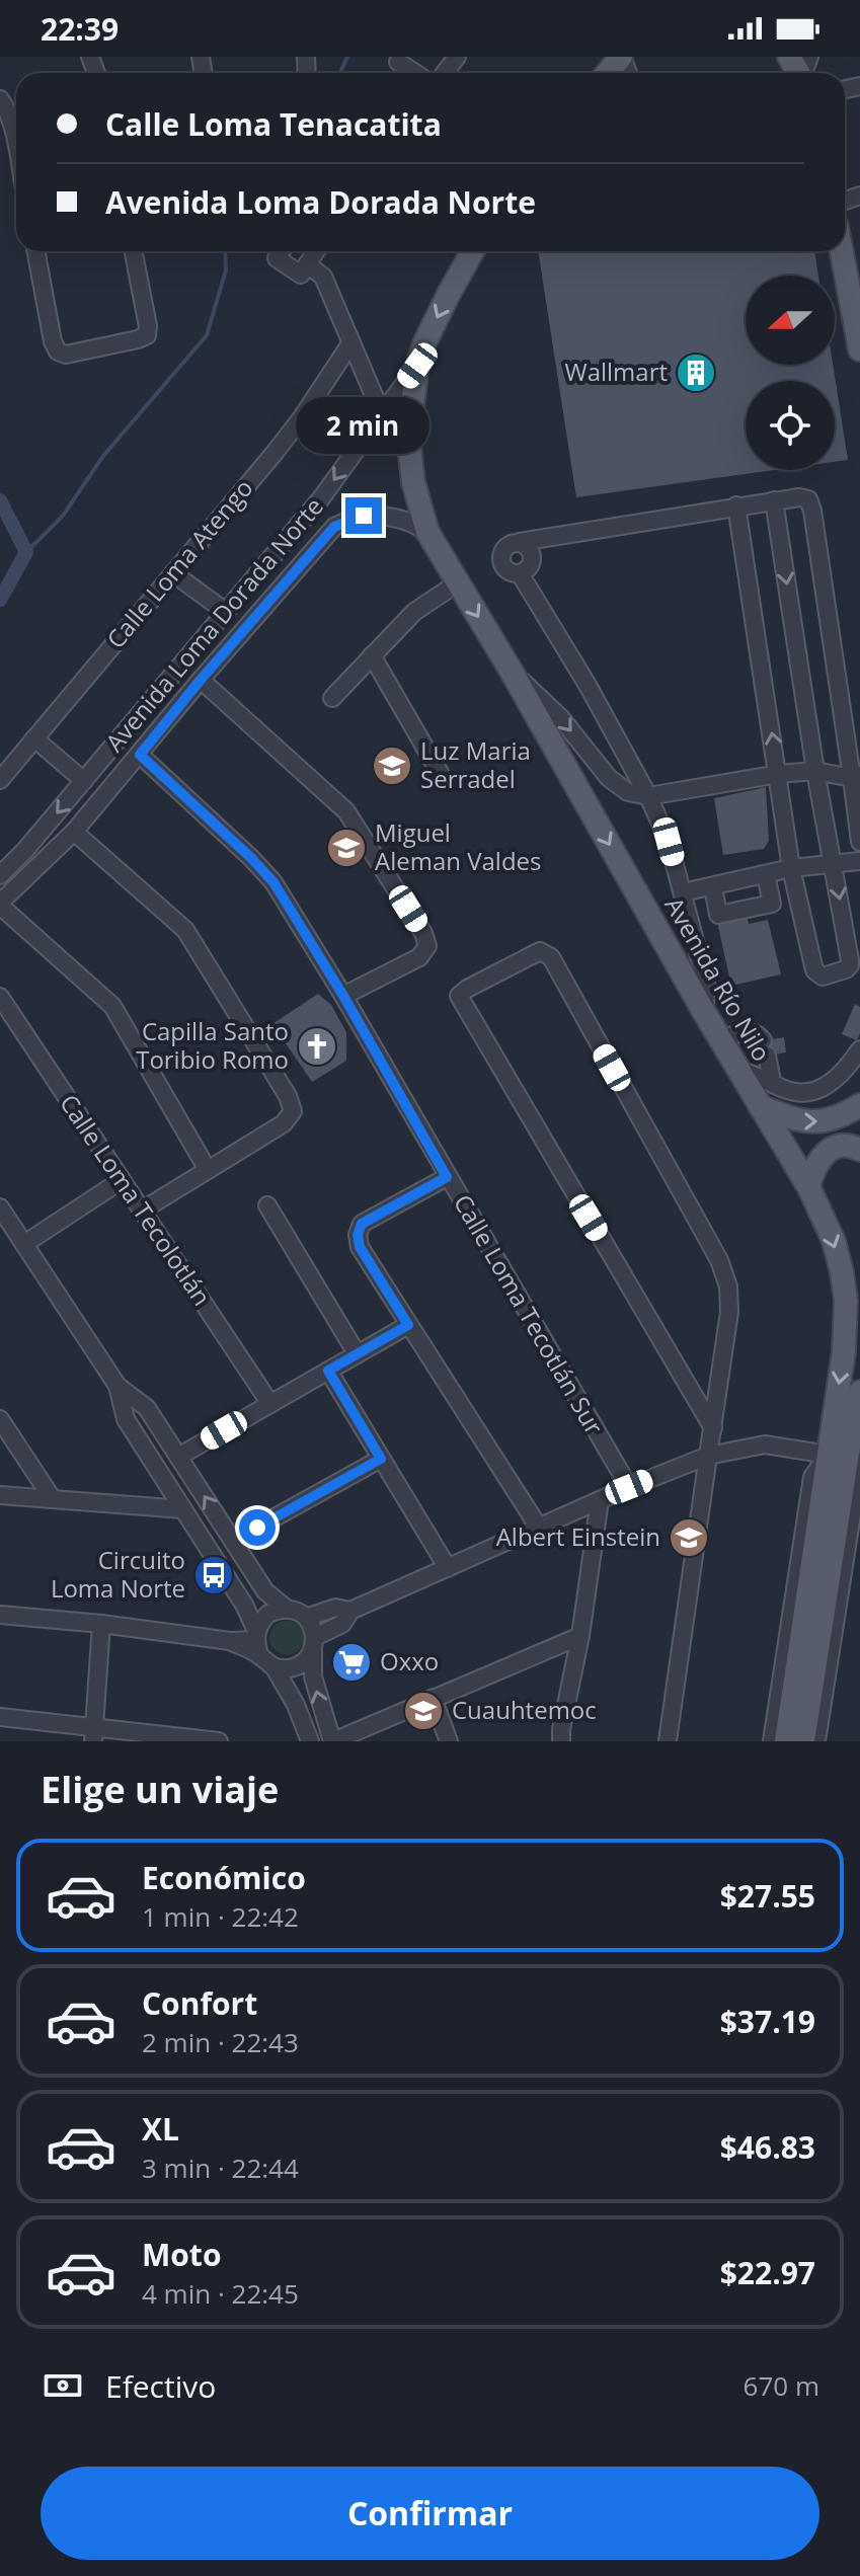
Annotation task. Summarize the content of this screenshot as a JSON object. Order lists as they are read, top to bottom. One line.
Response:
{"streets":{"main road":["Avenida Río Nilo"],"street":["Calle Loma Atengo","Avenida Loma Dorada Norte","Calle Loma Tecolotlán","Calle Loma Tecotlán Sur"]},"crossings":[["Avenida Loma Dorada Norte","Avenida Río Nilo"],["Avenida Loma Dorada Norte","Calle Loma Tecotlán Sur"]],"one_way":["Avenida Río Nilo"],"places":{"building":["Wallmart"],"school or university":["Luz Maria Serradel","Miguel Aleman Valdes","Albert Einstein","Cuauhtemoc"],"church":["Capilla Santo Toribio Romo"],"bus stop":["Circuito Loma Norte"],"supermarket":["Oxxo"]},"north":"left","page":{"status":"22:39","banner":["Calle Loma Tenacatita","Avenida Loma Dorada Norte"],"bubble":"2 min","heading":"Elige un viaje","list":[{"name":"Económico","note":"1 min · 22:42","value":"$27.55"},{"name":"Confort","note":"2 min · 22:43","value":"$37.19"},{"name":"XL","note":"3 min · 22:44","value":"$46.83"},{"name":"Moto","note":"4 min · 22:45","value":"$22.97"}],"pay":["Efectivo","670 m"],"buttons":"Confirmar"}}
